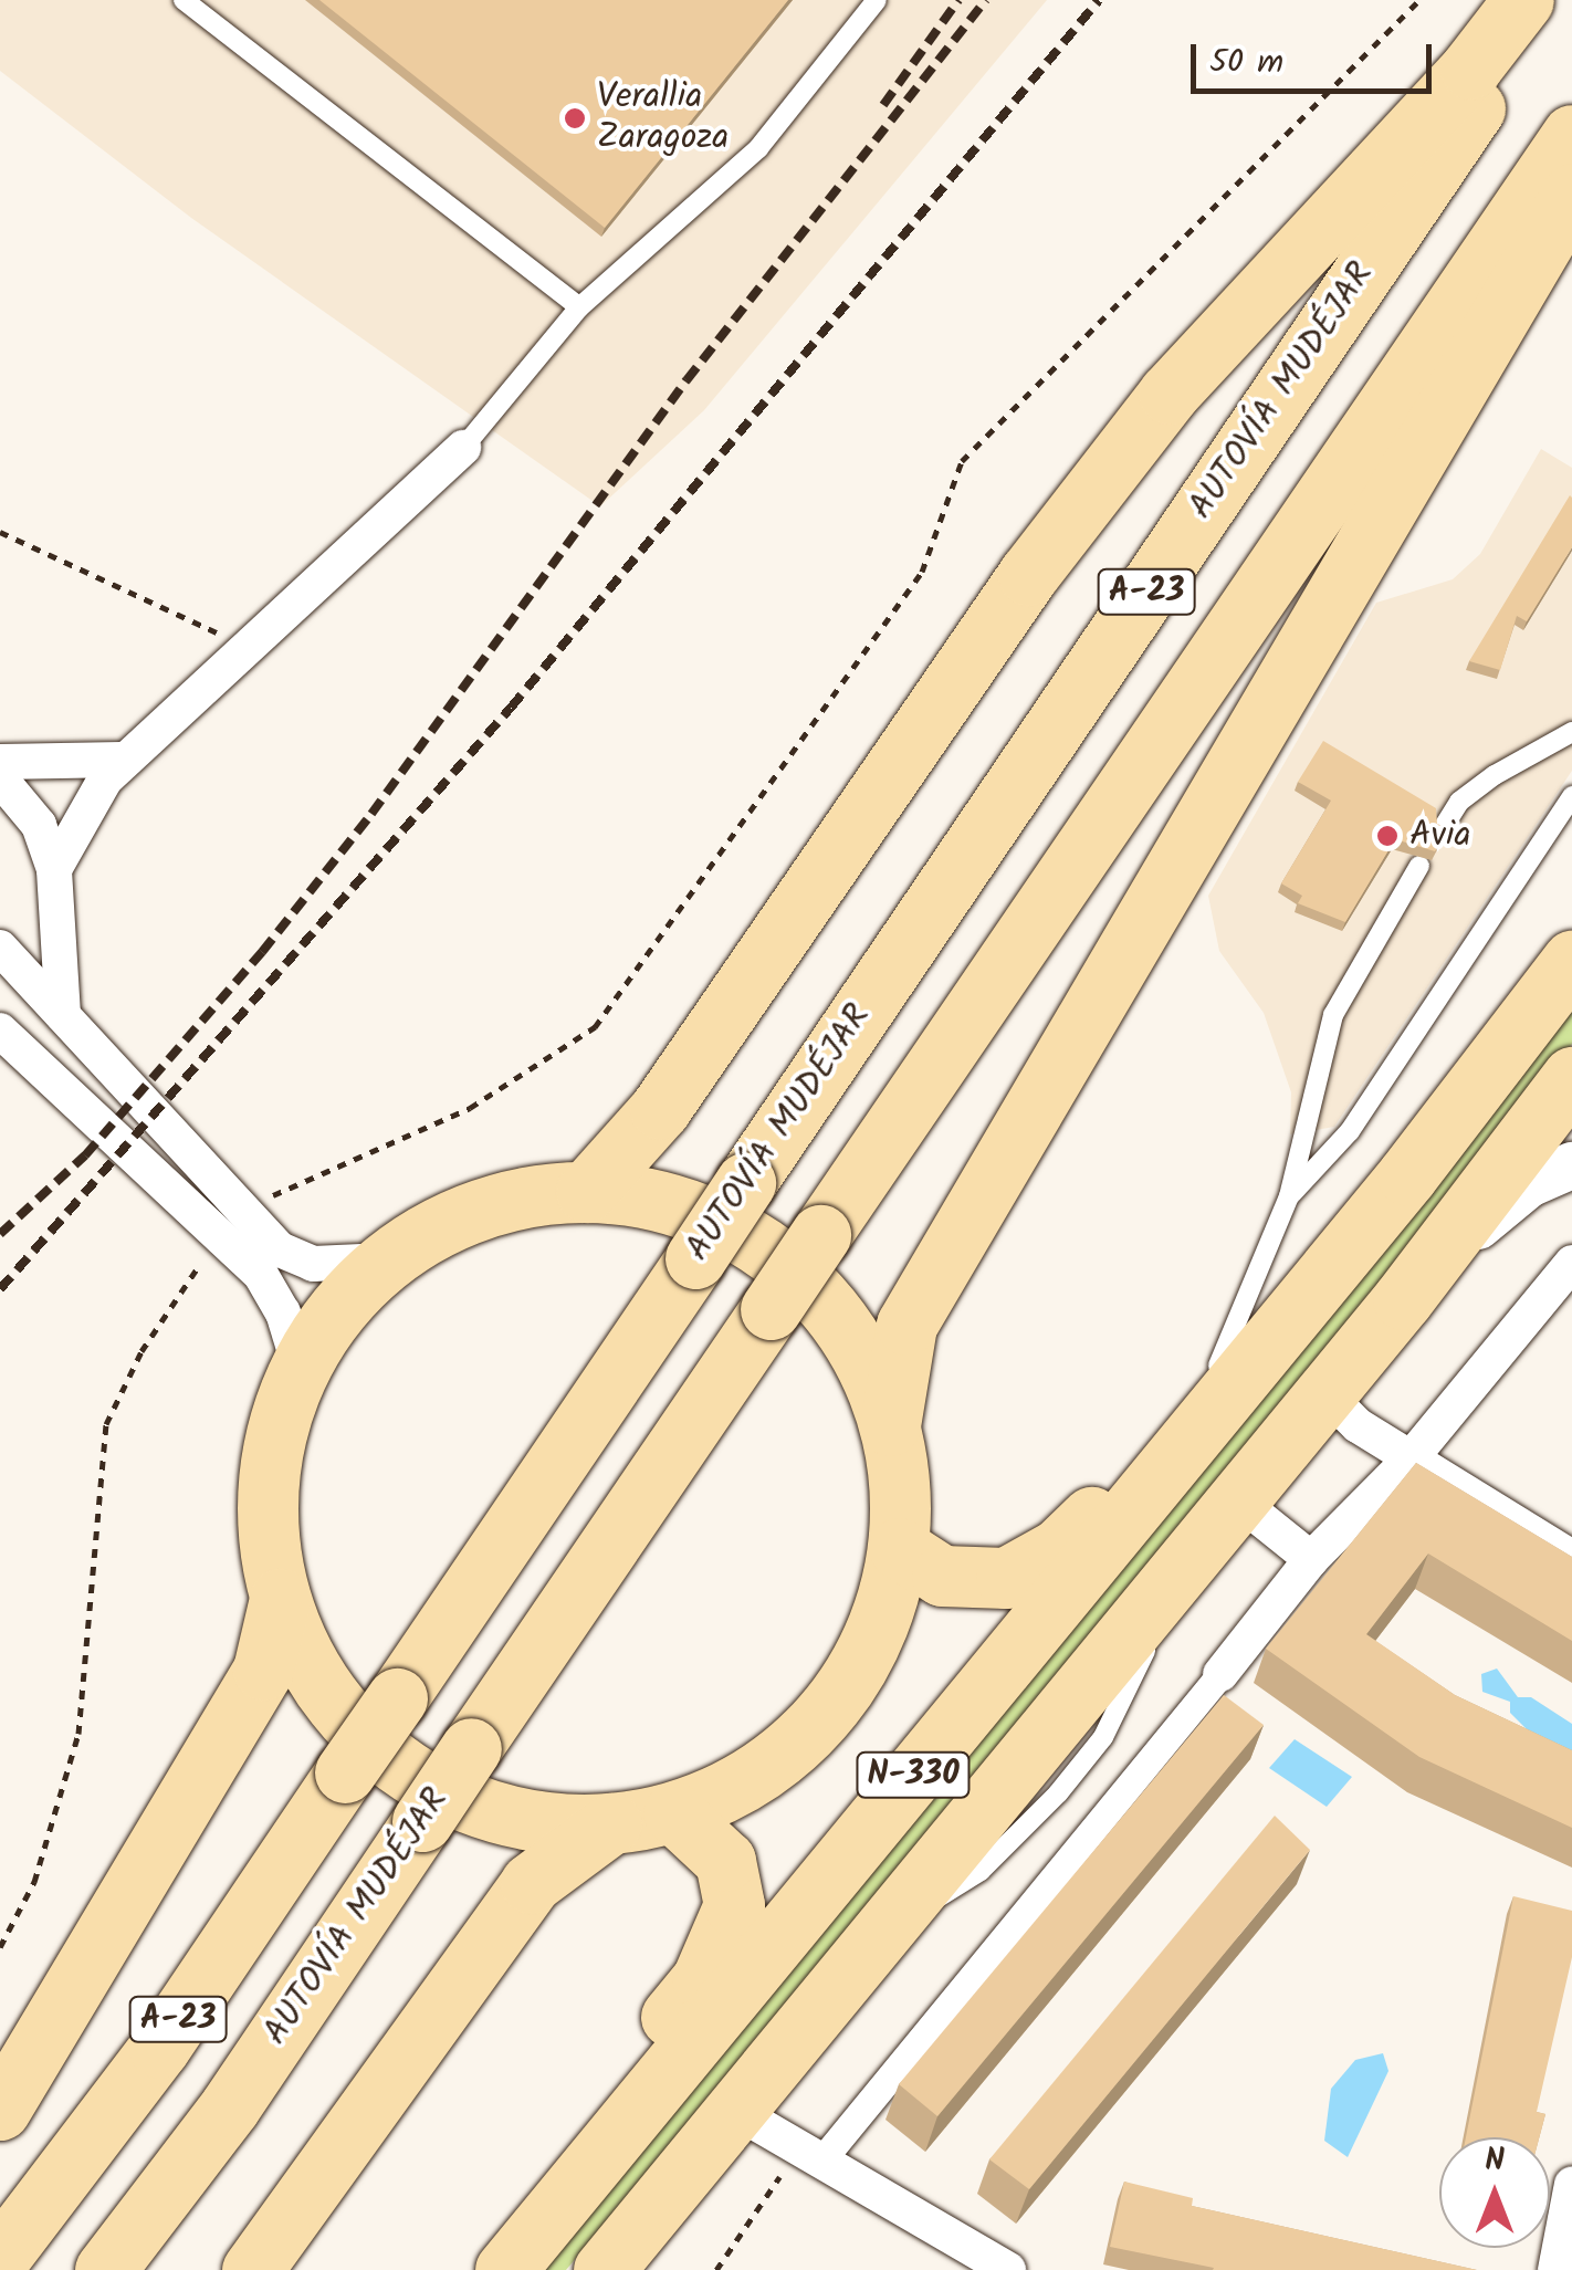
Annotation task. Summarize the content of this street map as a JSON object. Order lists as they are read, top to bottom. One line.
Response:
{"streets":{"highway":["AUTOVÍA MUDÉJAR","A-23","N-330"]},"places":["Verallia Zaragoza","Avia"],"scale_bar":"50 m","north":"top"}
